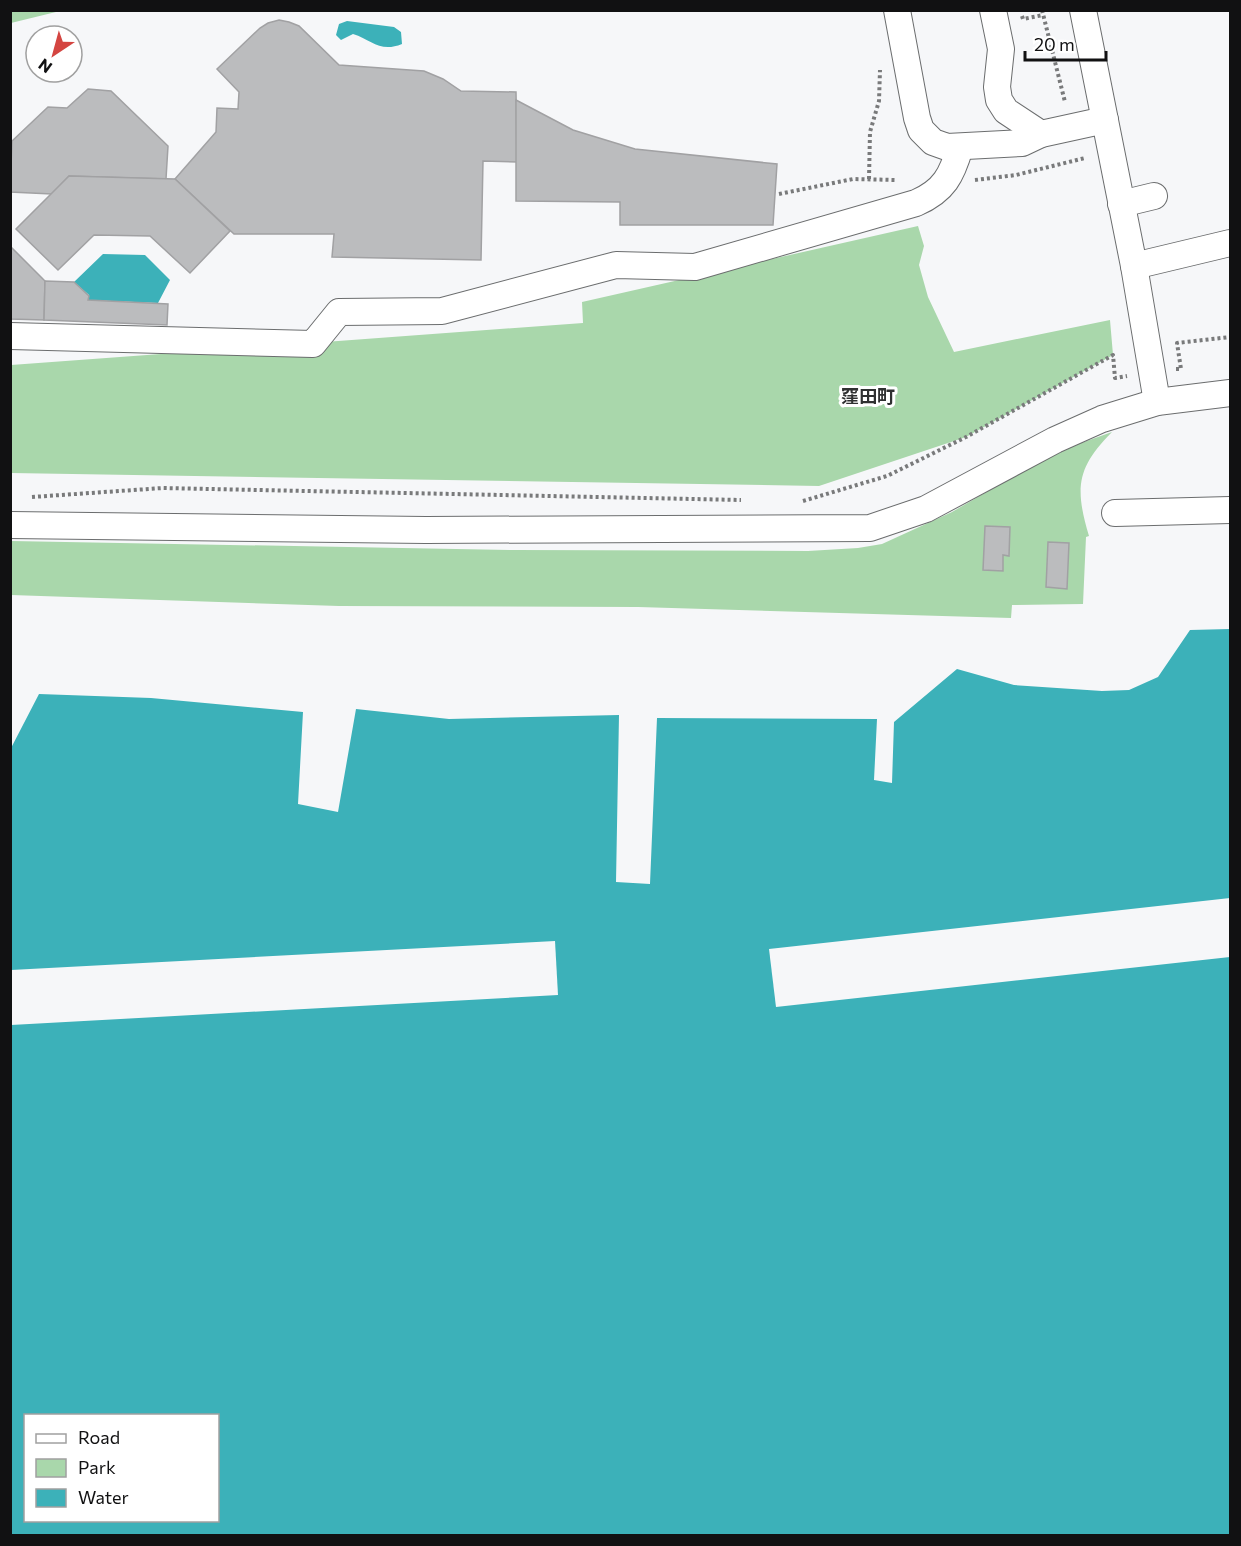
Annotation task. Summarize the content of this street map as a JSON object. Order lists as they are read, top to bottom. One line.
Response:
{"districts":["窪田町"],"legend":["Road","Park","Water"],"scale_bar":"20 m","north":"bottom left"}
